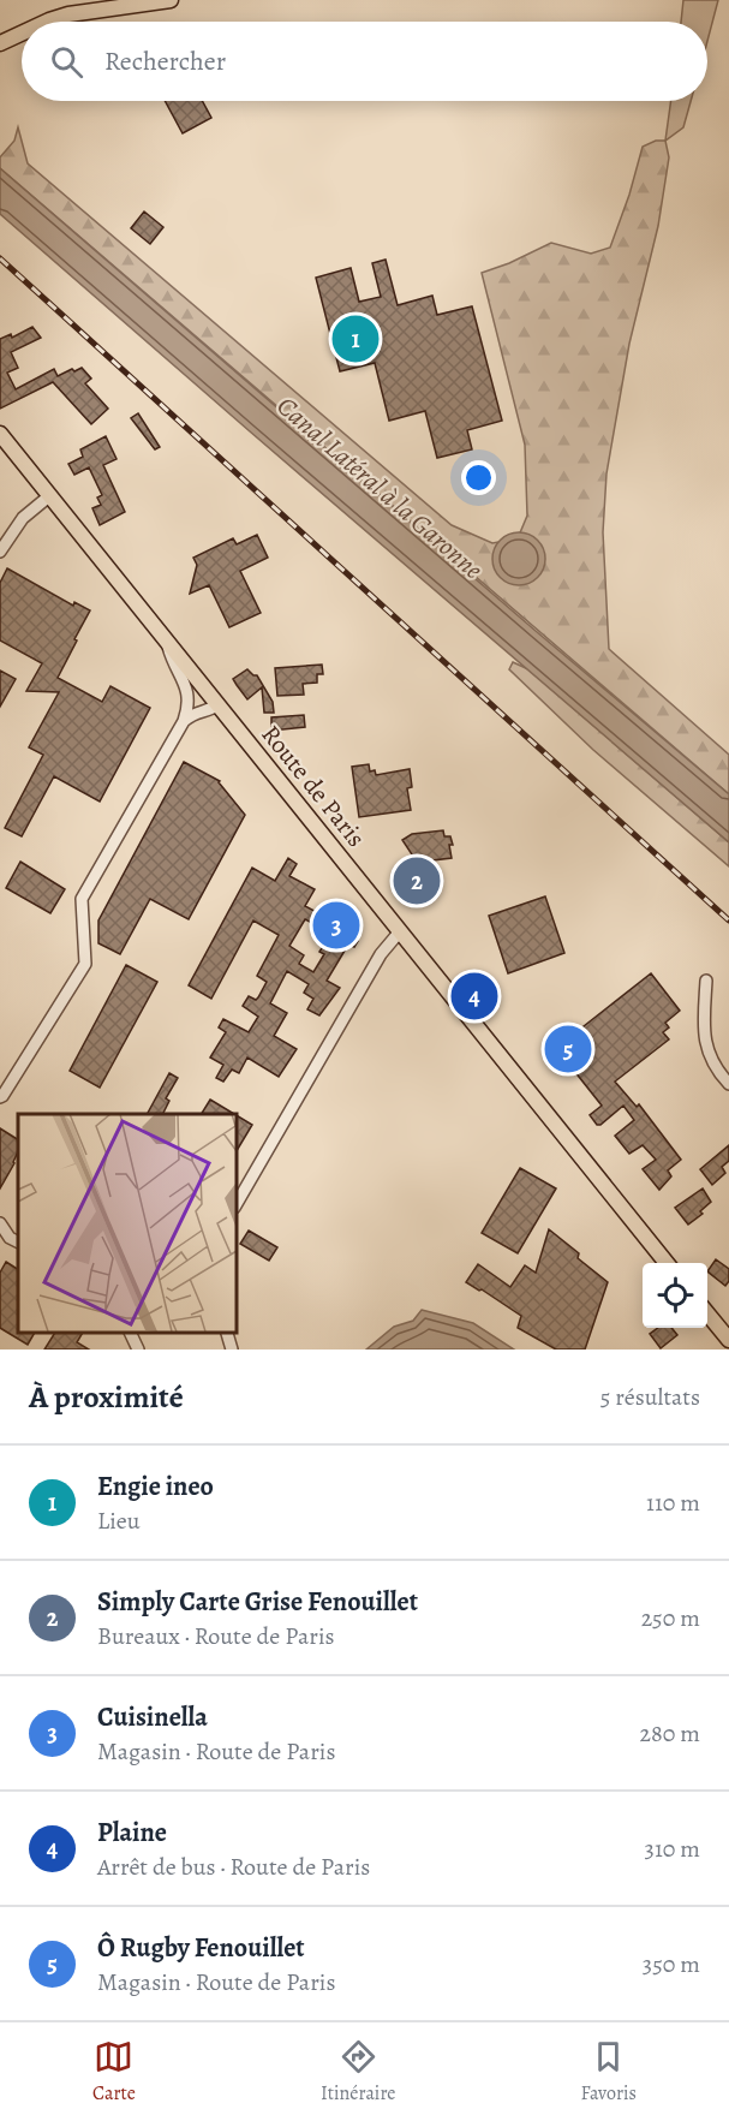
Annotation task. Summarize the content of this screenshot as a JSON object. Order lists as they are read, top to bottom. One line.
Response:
{"streets":{"main road":["Route de Paris"]},"water":["Canal Latéral à la Garonne"],"page":{"search":"Rechercher","pins":["1","2","3","4","5"],"heading":["À proximité","5 résultats"],"list":[{"mark":"1","name":"Engie ineo","note":"Lieu","value":"110 m"},{"mark":"2","name":"Simply Carte Grise Fenouillet","note":"Bureaux · Route de Paris","value":"250 m"},{"mark":"3","name":"Cuisinella","note":"Magasin · Route de Paris","value":"280 m"},{"mark":"4","name":"Plaine","note":"Arrêt de bus · Route de Paris","value":"310 m"},{"mark":"5","name":"Ô Rugby Fenouillet","note":"Magasin · Route de Paris","value":"350 m"}],"nav":["Carte","Itinéraire","Favoris"]}}
